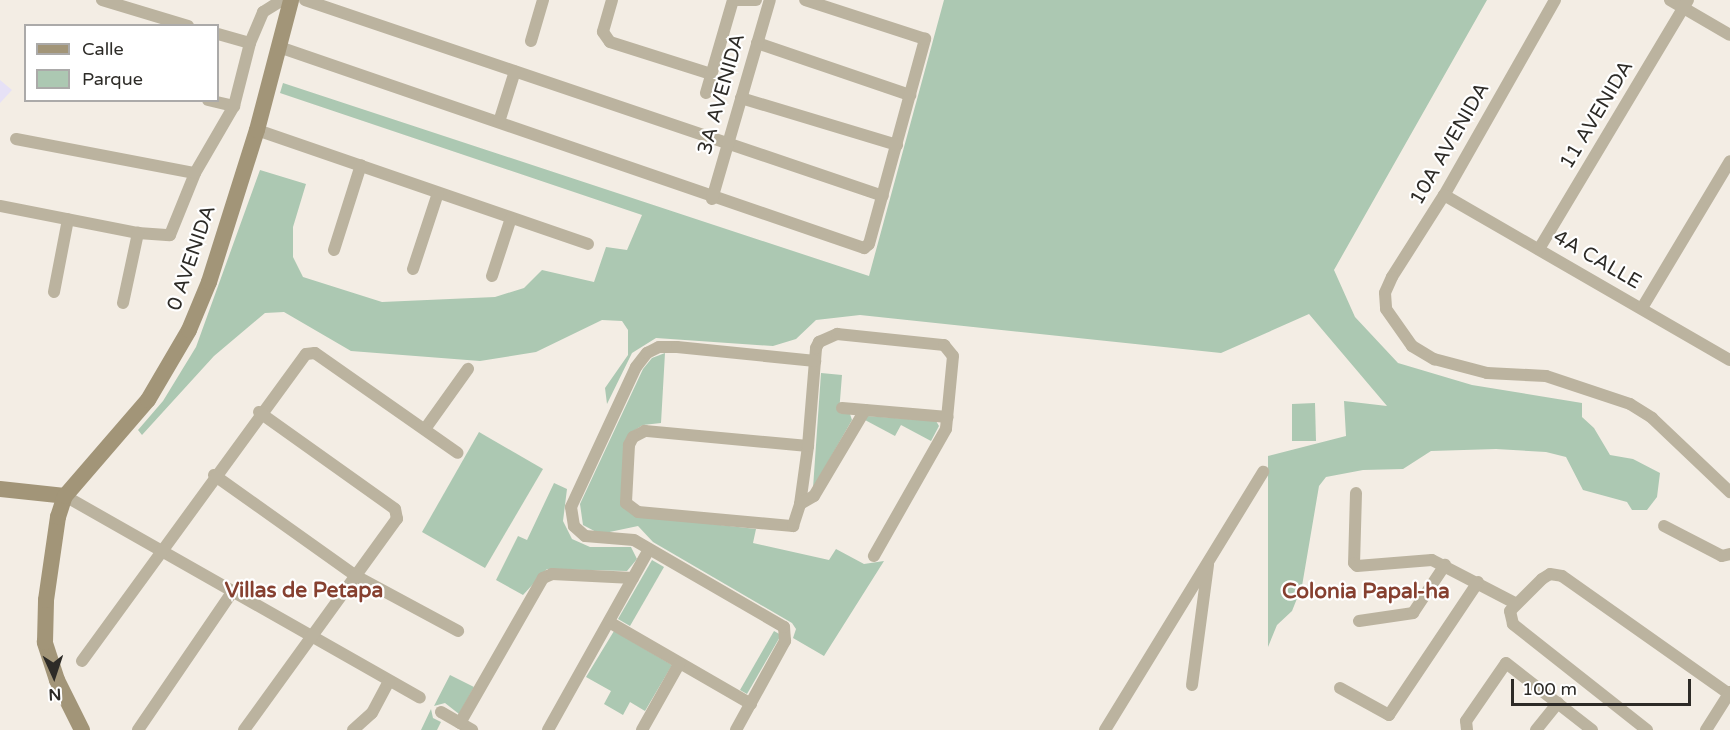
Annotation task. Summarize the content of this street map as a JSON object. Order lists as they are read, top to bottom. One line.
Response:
{"streets":{"main road":["0 AVENIDA"],"street":["3A AVENIDA","11 AVENIDA","10A AVENIDA","4A CALLE"]},"crossings":[["11 AVENIDA","4A CALLE"],["10A AVENIDA","4A CALLE"]],"districts":["Villas de Petapa","Colonia Papal-ha"],"legend":["Calle","Parque"],"scale_bar":"100 m","north":"bottom"}
